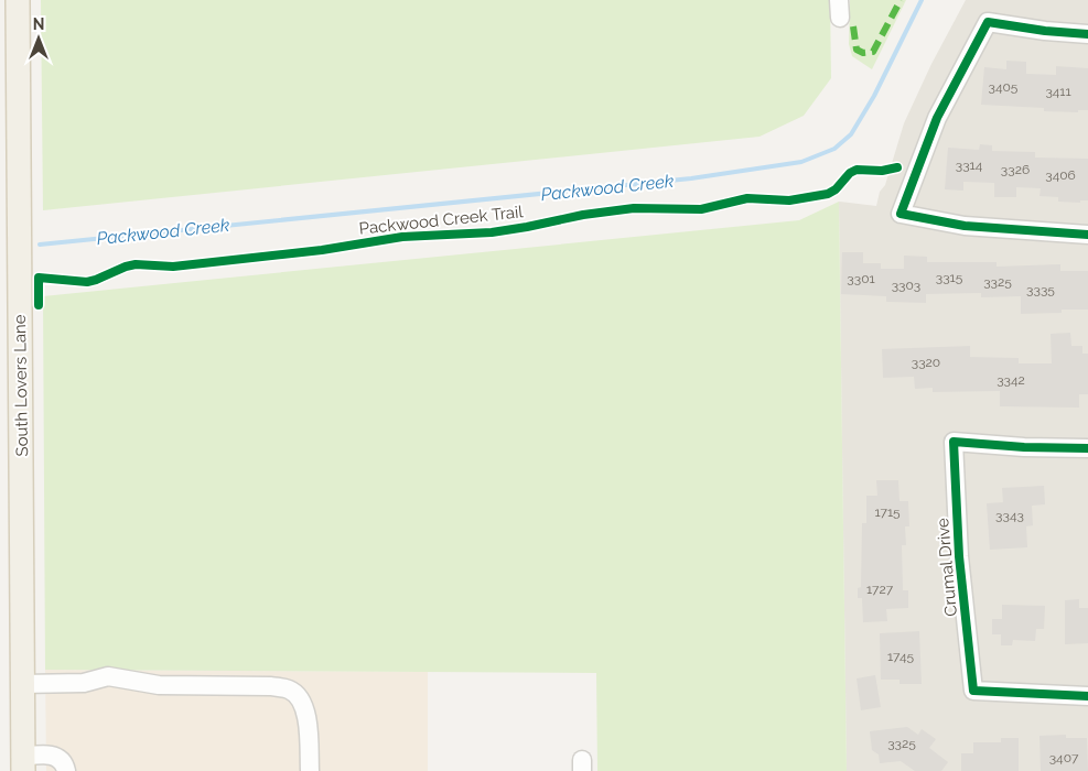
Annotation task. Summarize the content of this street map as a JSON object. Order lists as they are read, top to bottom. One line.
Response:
{"streets":{"main road":["South Lovers Lane"],"street":["Crumal Drive"],"cycle path":["Packwood Creek Trail"]},"water":["Packwood Creek"],"house_numbers":["3405","3411","3314","3326","3406","3315","3301","3325","3303","3335","3320","3342","1715","3343","1727","1745","3325","3407"],"north":"top"}
